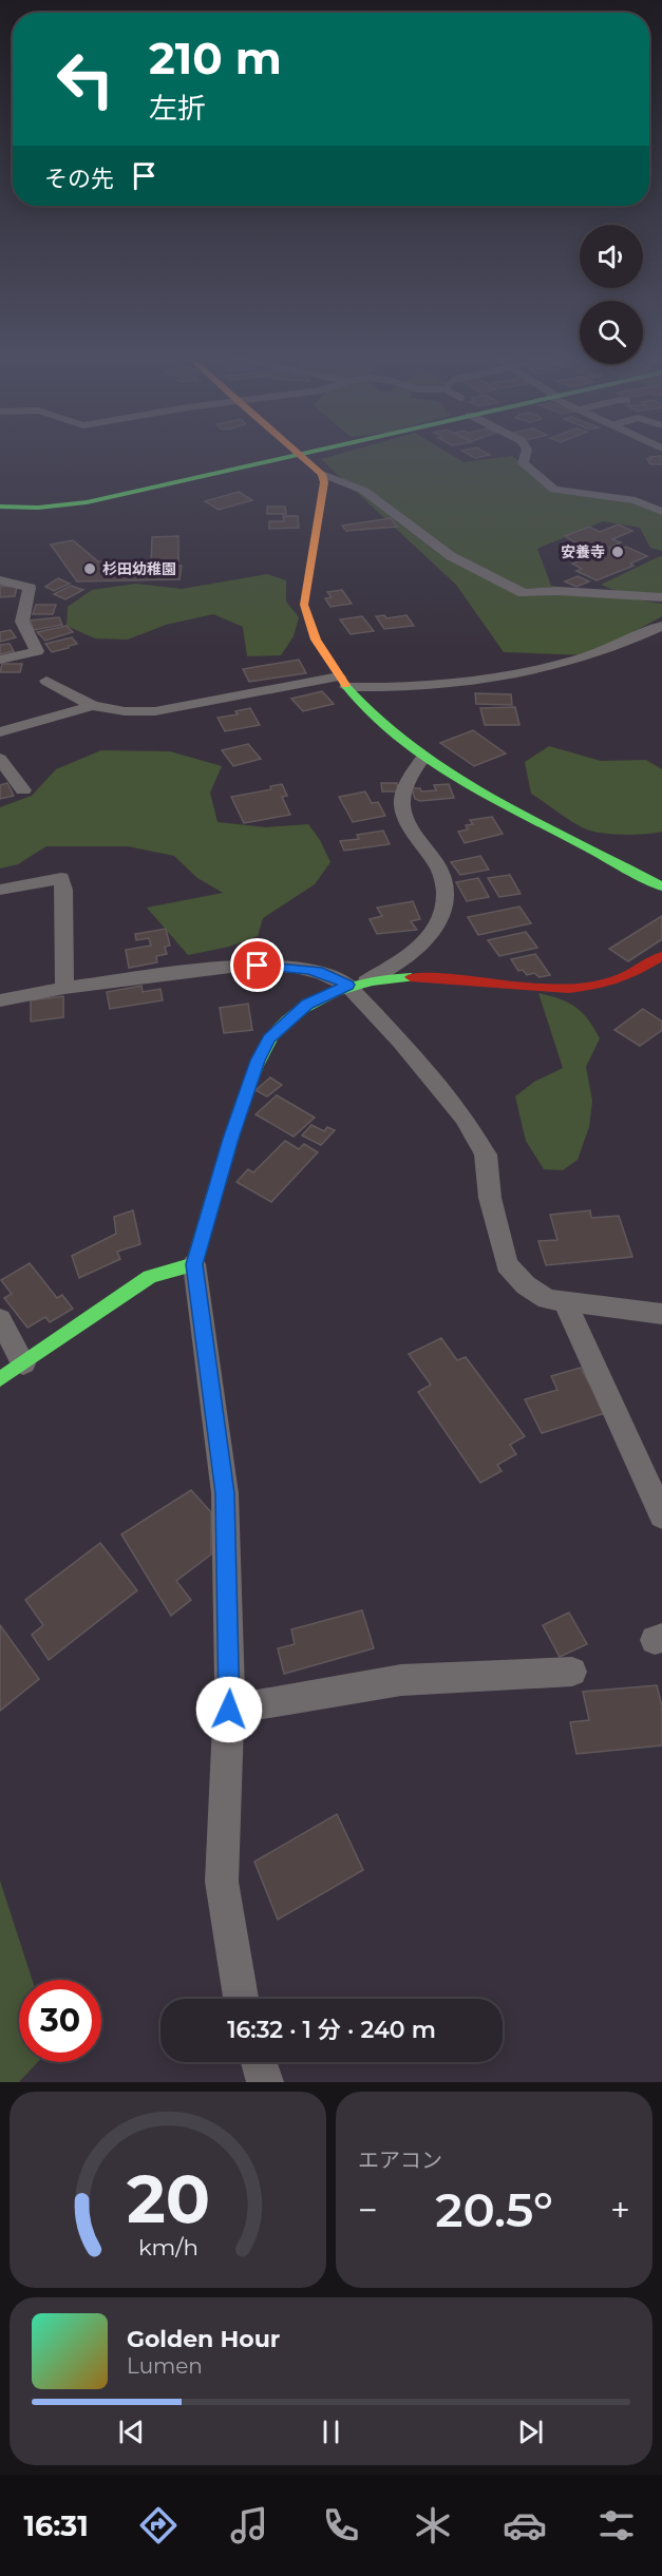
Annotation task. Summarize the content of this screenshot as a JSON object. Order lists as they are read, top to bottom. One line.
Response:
{"places":["安養寺","杉田幼稚園"],"page":{"turn":["210 m","左折"],"then":"その先","limit":"30","trip":"16:32 · 1 分 · 240 m","tile":"エアコン","heat":["−","20.5°","+"],"song":["Golden Hour","Lumen"],"tabs":"16:31","gauge":["20","km/h"]}}
